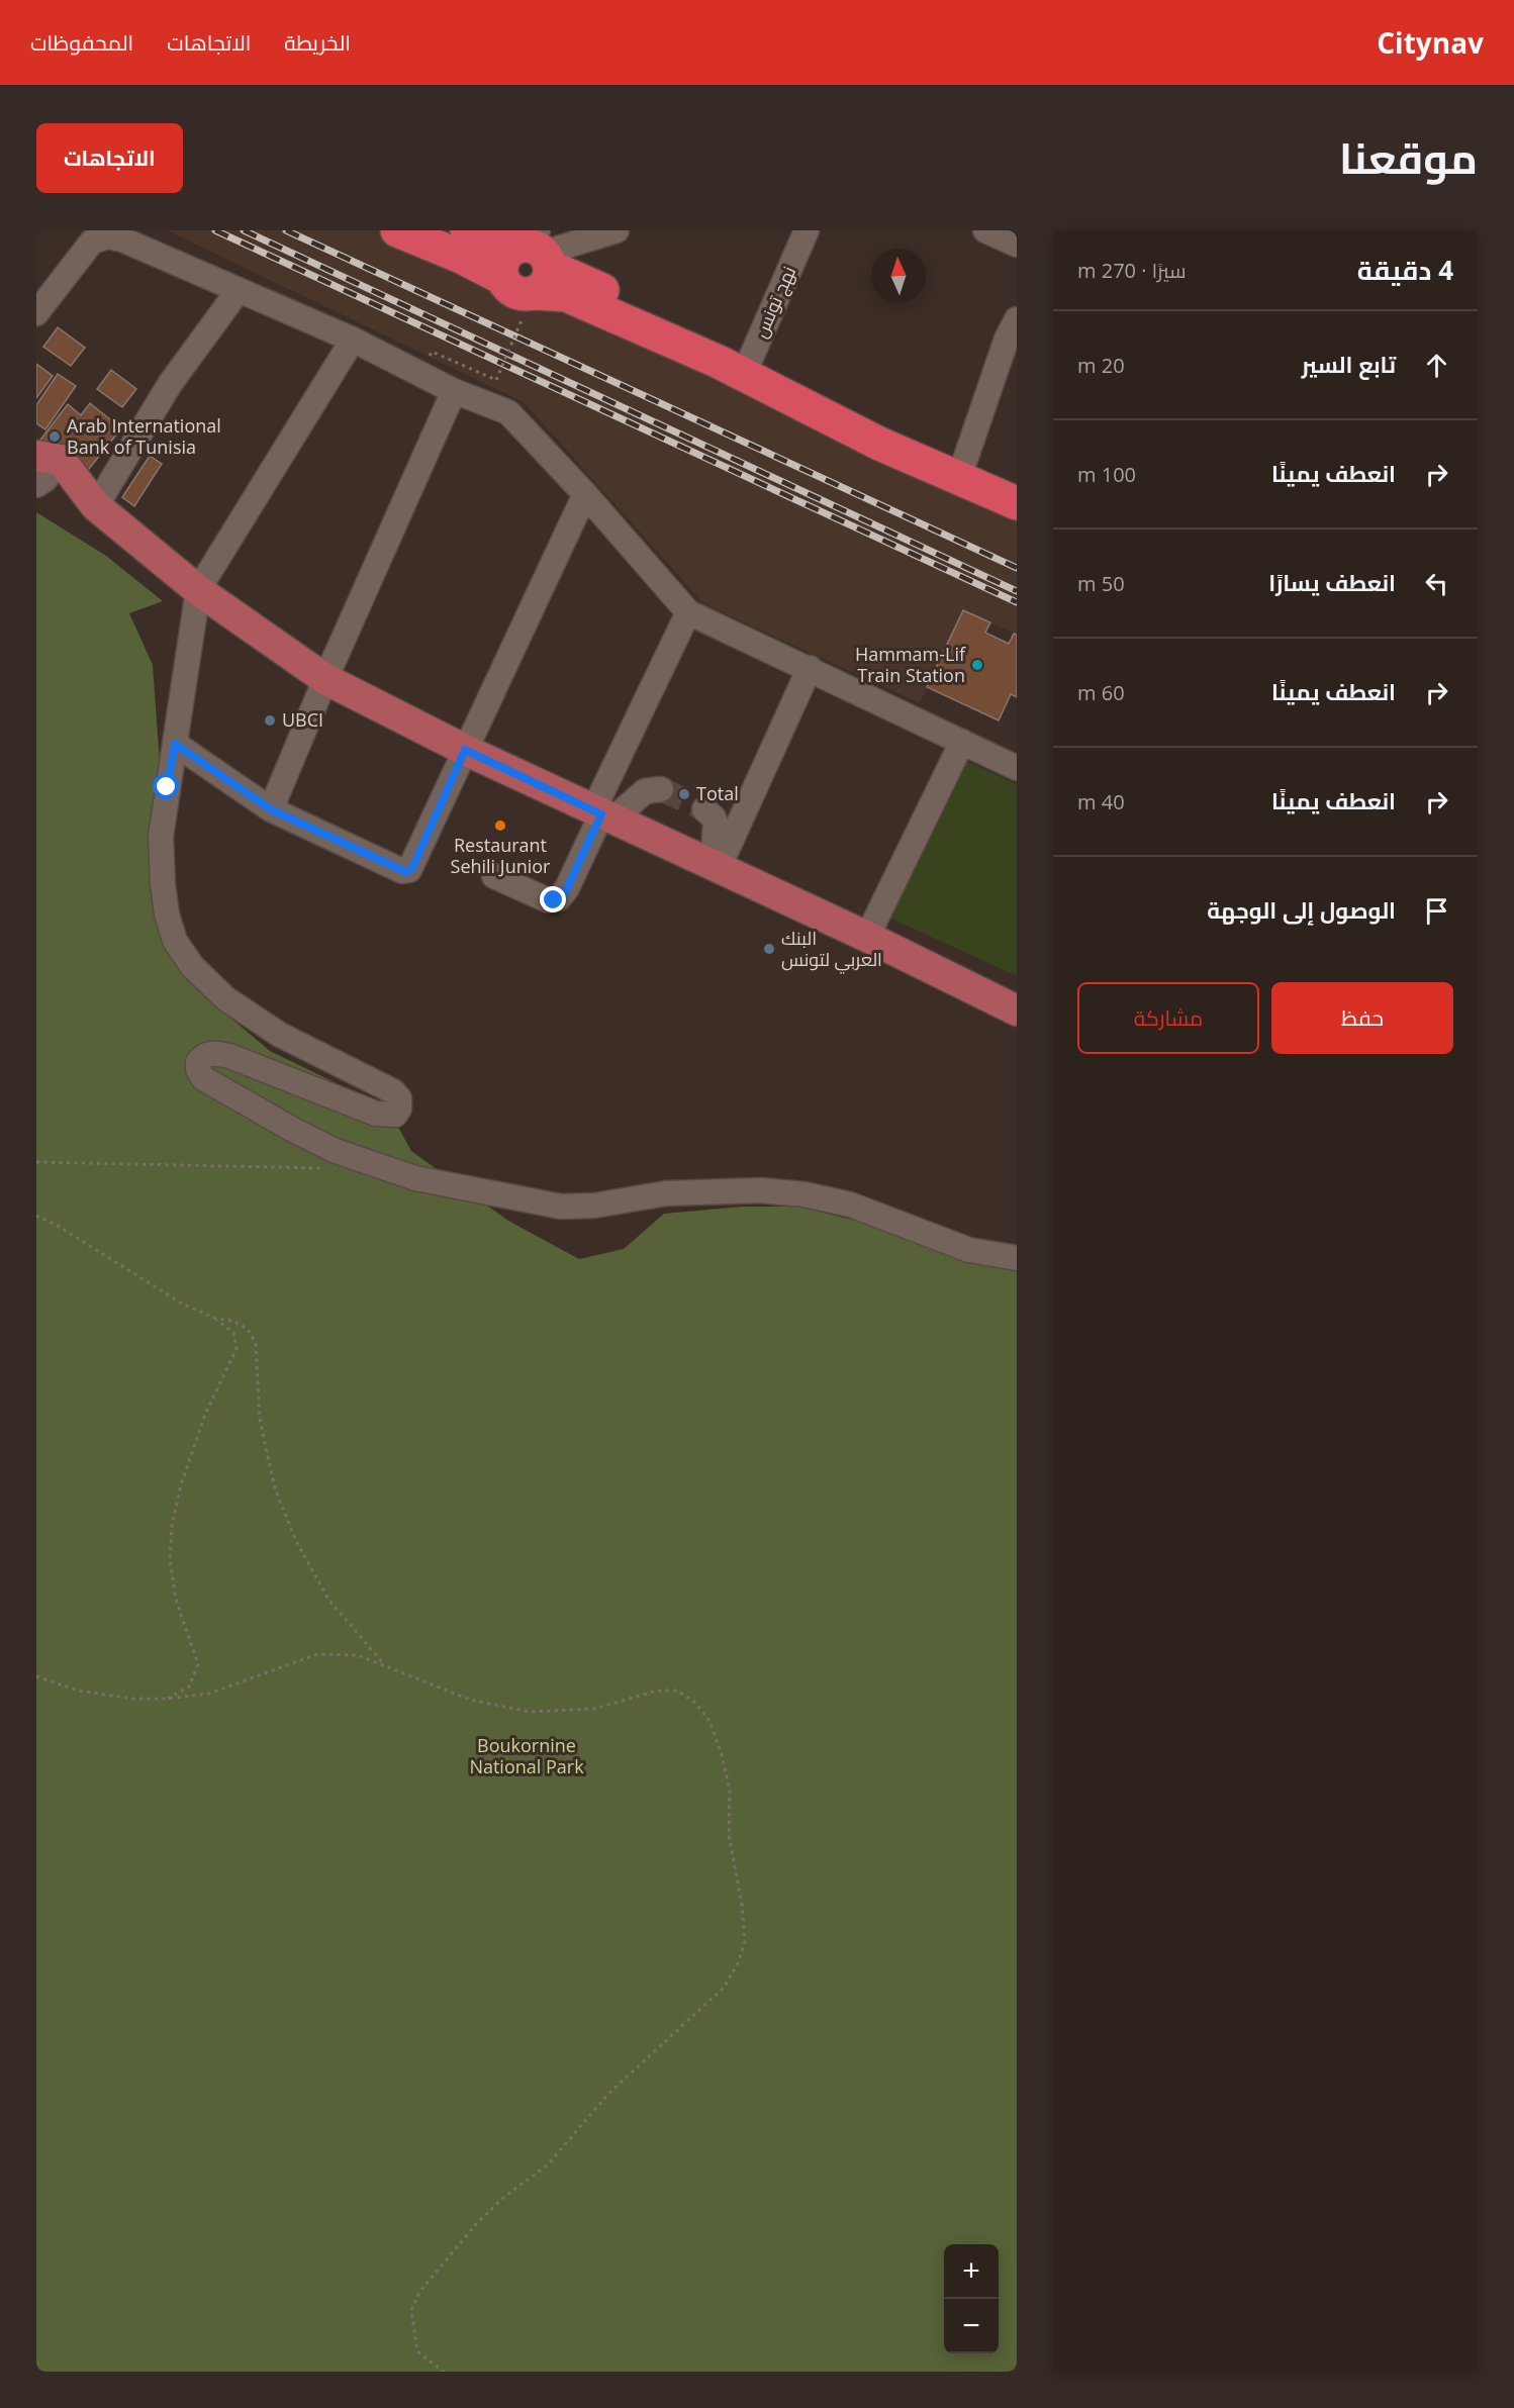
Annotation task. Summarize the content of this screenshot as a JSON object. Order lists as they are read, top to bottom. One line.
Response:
{"streets":{"street":["نهج تونس"]},"parks":["Boukornine National Park"],"places":["Arab International Bank of Tunisia","Hammam-Lif Train Station","UBCI","Total","Restaurant Sehili Junior","البنك العربي لتونس"],"north":"top","page":{"header":"Citynav","nav":["الخريطة","الاتجاهات","المحفوظات"],"title":"موقعنا","buttons":["الاتجاهات",["حفظ","مشاركة"]],"heading":["4 دقيقة","سيرًا · 270 m"],"list":[["تابع السير","20 m"],["انعطف يمينًا","100 m"],["انعطف يسارًا","50 m"],["انعطف يمينًا","60 m"],["انعطف يمينًا","40 m"],"الوصول إلى الوجهة"],"map_buttons":["+","−"]}}
